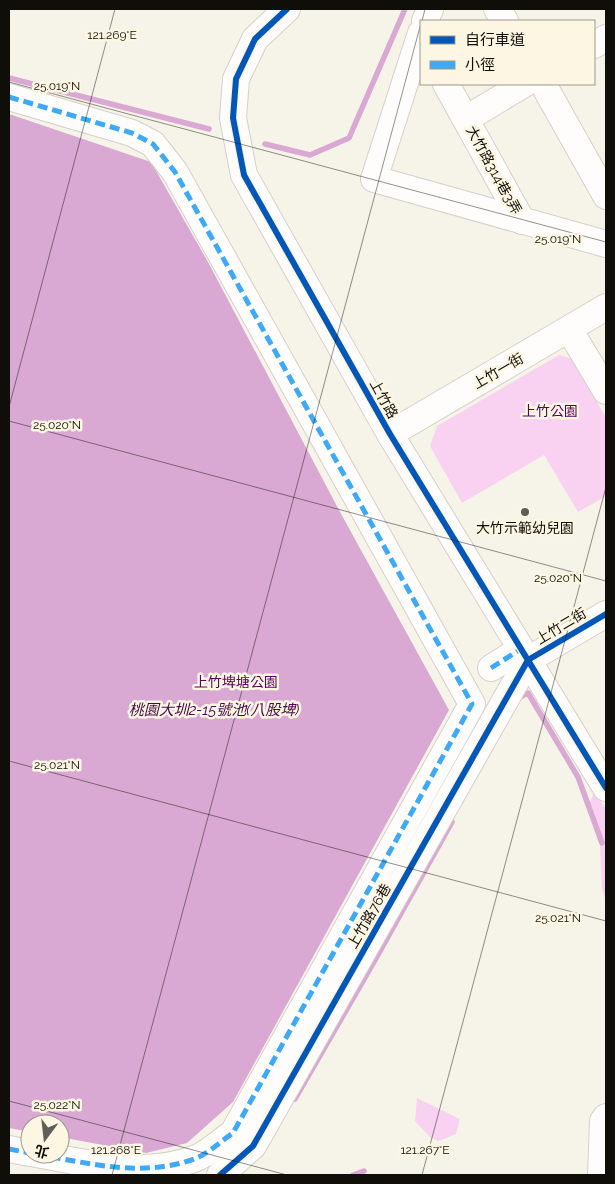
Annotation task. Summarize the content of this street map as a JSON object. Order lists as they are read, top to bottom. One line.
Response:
{"streets":{"street":["大竹路314巷3弄","上竹一街","上竹路","上竹二街","上竹路76巷"]},"crossings":[["上竹一街","上竹路"],["上竹路","上竹二街"],["上竹路","上竹路76巷"],["上竹二街","上竹路76巷"]],"water":["桃園大圳2-15號池(八股埤)"],"parks":["上竹公園","上竹埤塘公園"],"places":["大竹示範幼兒園"],"legend":["自行車道","小徑"],"north":"bottom","coordinates":["121.269°E","25.019°N","25.020°N","25.021°N","25.022°N","121.268°E","121.267°E"]}
